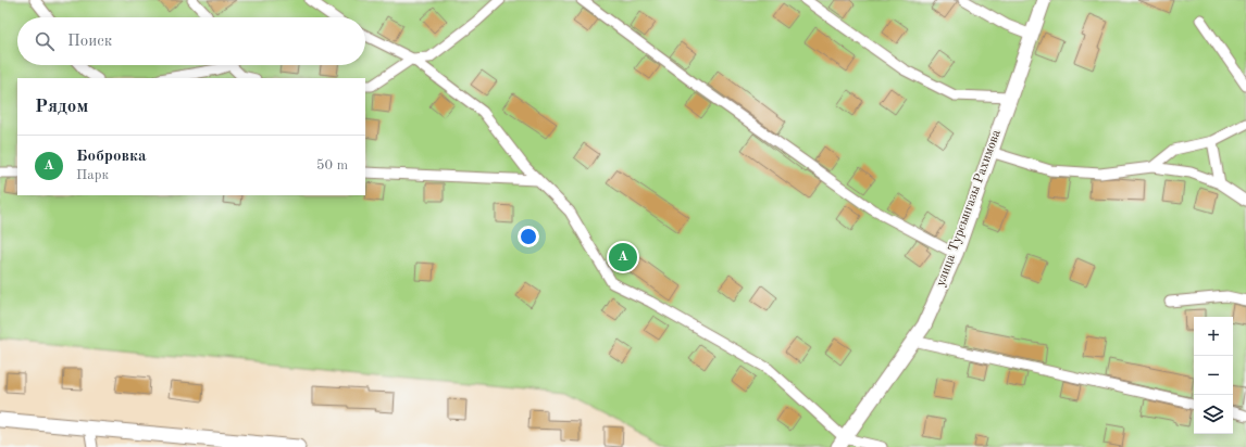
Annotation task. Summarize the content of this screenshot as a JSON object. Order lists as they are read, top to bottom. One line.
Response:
{"streets":{"street":["улица Турсынгазы Рахимова"]},"page":{"search":"Поиск","heading":"Рядом","list":[{"mark":"A","name":"Бобровка","note":"Парк","value":"50 m"}],"pins":"A","map_buttons":["+","−"]}}
